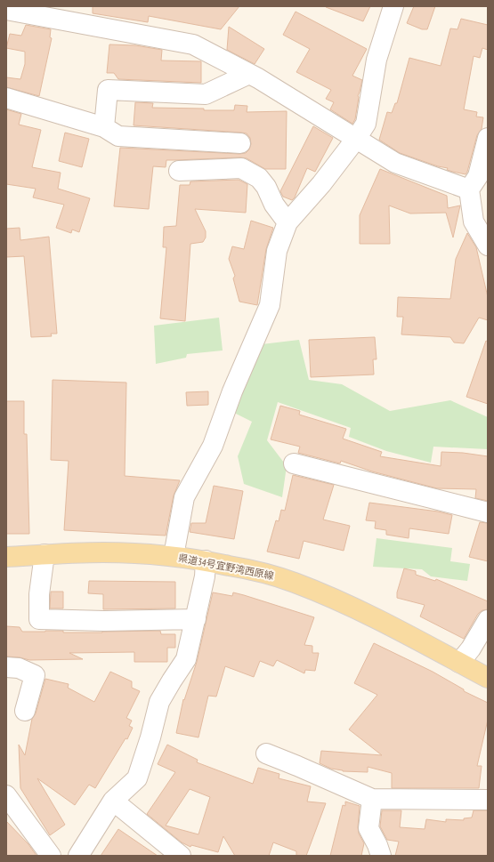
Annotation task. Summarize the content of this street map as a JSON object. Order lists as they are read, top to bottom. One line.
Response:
{"streets":{"main road":["県道34号宜野湾西原線"]}}
